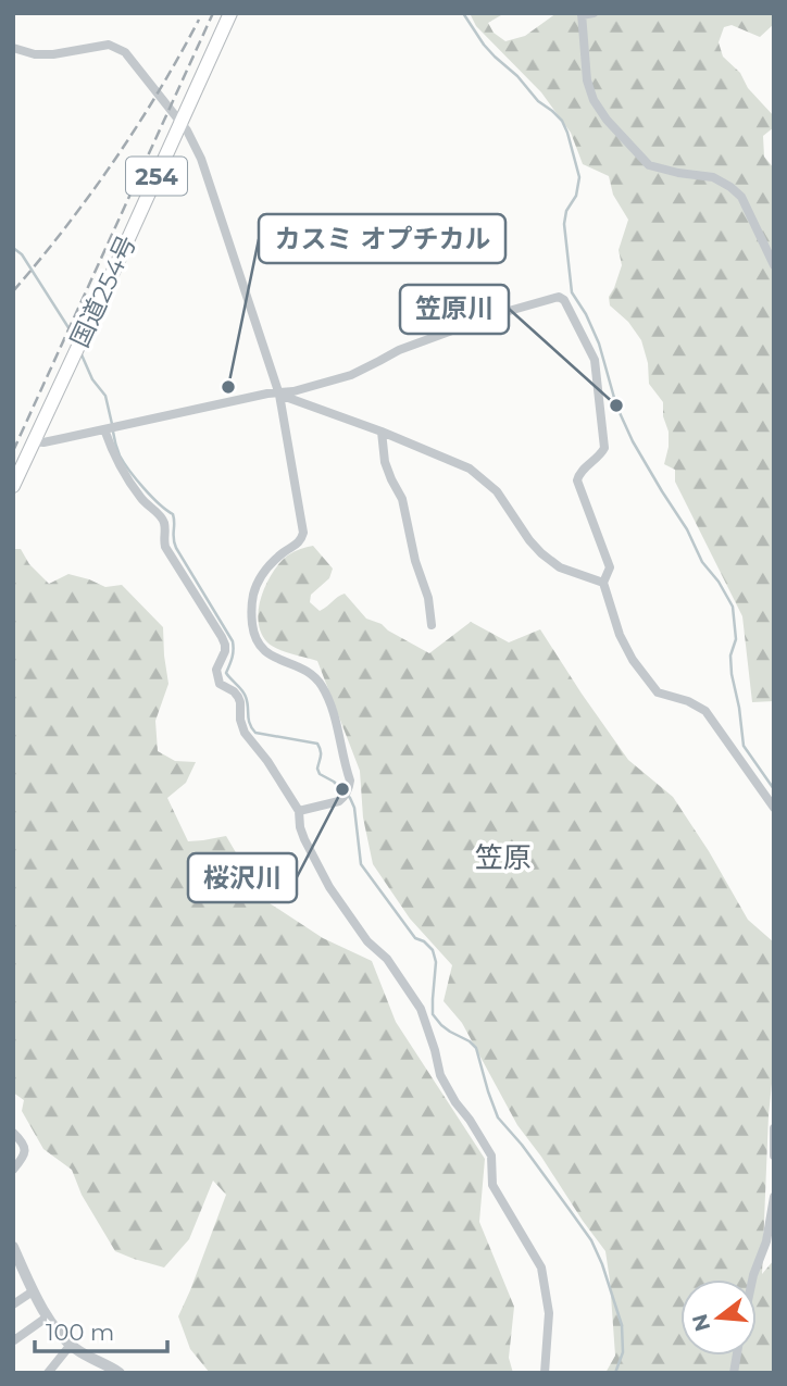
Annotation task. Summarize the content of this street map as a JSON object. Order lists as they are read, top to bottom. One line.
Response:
{"streets":{"highway":["254","国道254号"]},"districts":["笠原"],"places":["カスミ オプチカル","笠原川","桜沢川"],"scale_bar":"100 m","north":"left"}
